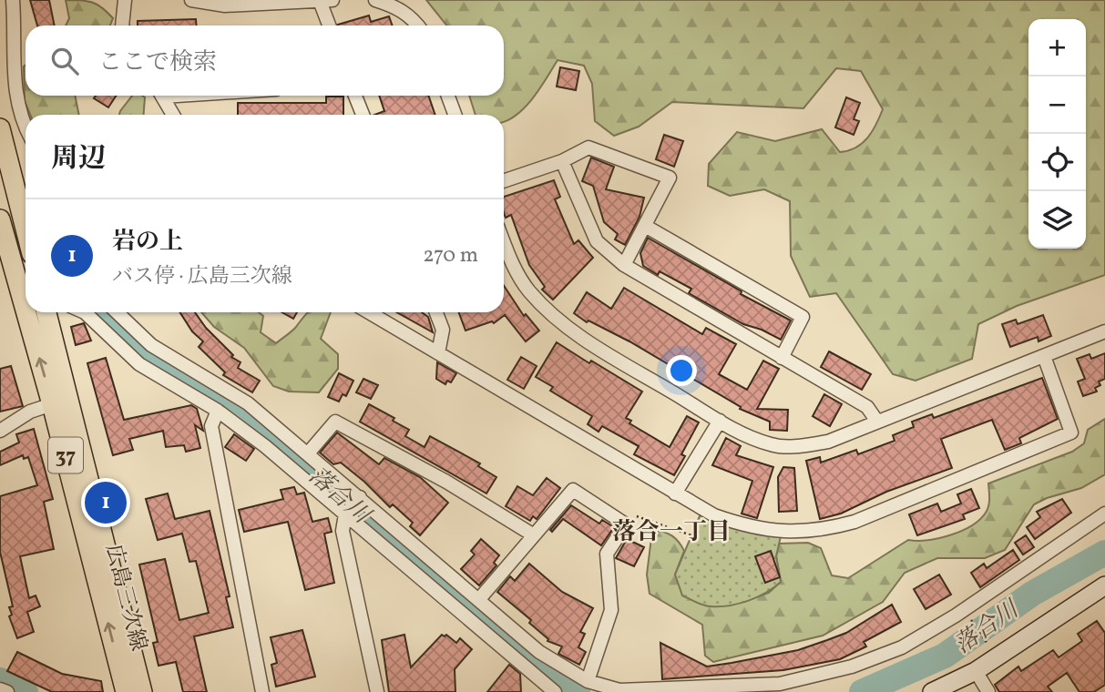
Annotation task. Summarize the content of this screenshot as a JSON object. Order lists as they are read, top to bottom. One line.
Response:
{"streets":{"main road":["37","広島三次線"]},"districts":["落合一丁目"],"water":["落合川"],"page":{"map_buttons":["+","−"],"search":"ここで検索","heading":"周辺","list":[{"mark":"1","name":"岩の上","note":"バス停 · 広島三次線","value":"270 m"}],"pins":"1"}}
